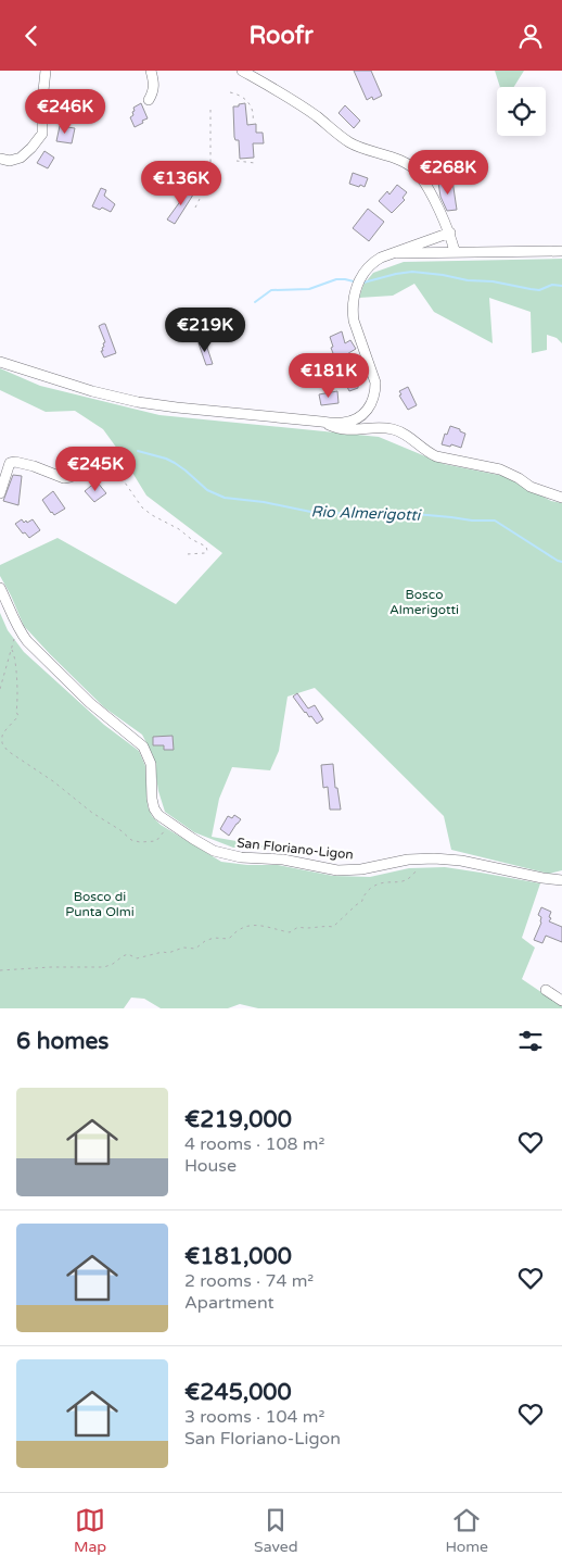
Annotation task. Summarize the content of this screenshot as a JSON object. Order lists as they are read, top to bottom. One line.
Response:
{"streets":{"street":["San Floriano-Ligon"]},"water":["Rio Almerigotti"],"parks":["Bosco Almerigotti","Bosco di Punta Olmi"],"page":{"header":"Roofr","price":["€246K","€268K","€136K","€219K","€181K","€245K"],"heading":"6 homes","list":[{"name":"€219,000","note":"4 rooms · 108 m² · House"},{"name":"€181,000","note":"2 rooms · 74 m² · Apartment"},{"name":"€245,000","note":"3 rooms · 104 m² · San Floriano-Ligon"}],"tabs":["Map","Saved","Home"]}}
